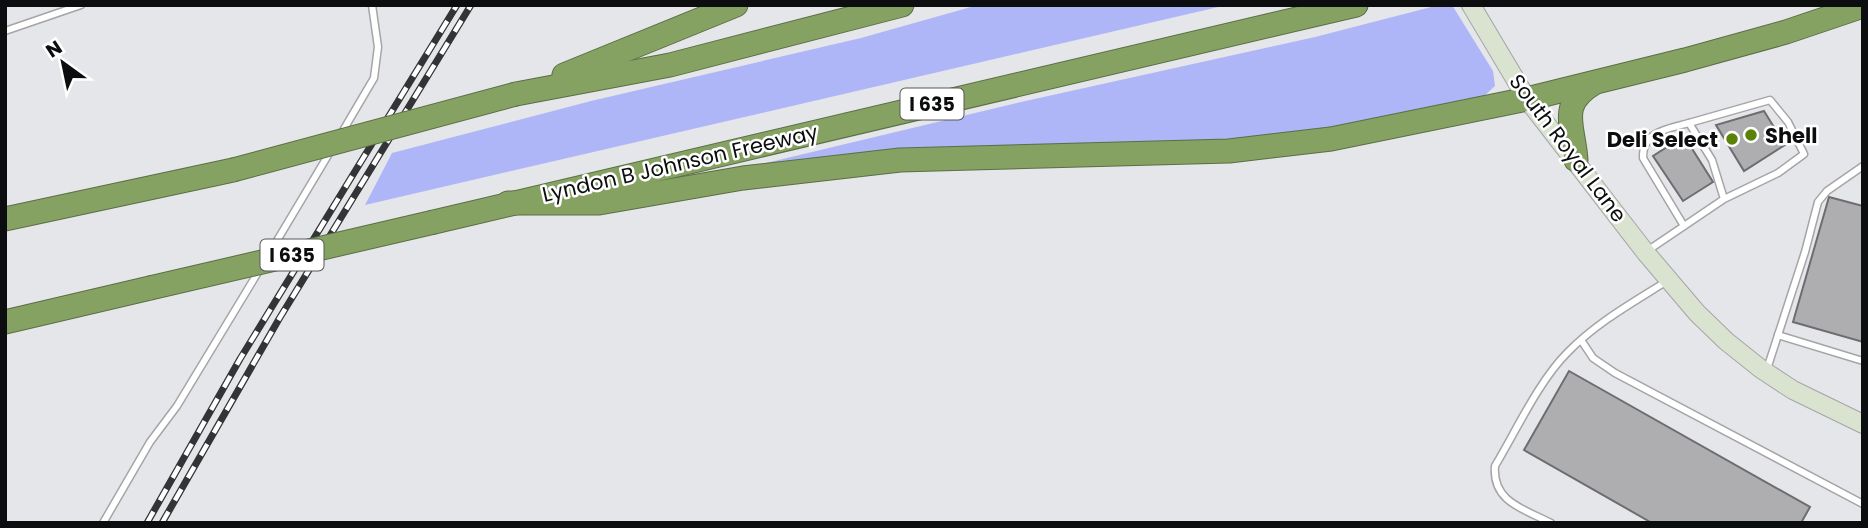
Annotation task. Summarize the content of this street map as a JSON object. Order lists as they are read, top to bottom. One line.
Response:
{"streets":{"highway":["I 635","Lyndon B Johnson Freeway"],"main road":["South Royal Lane"]},"places":["Shell","Deli Select"],"north":"top left"}
